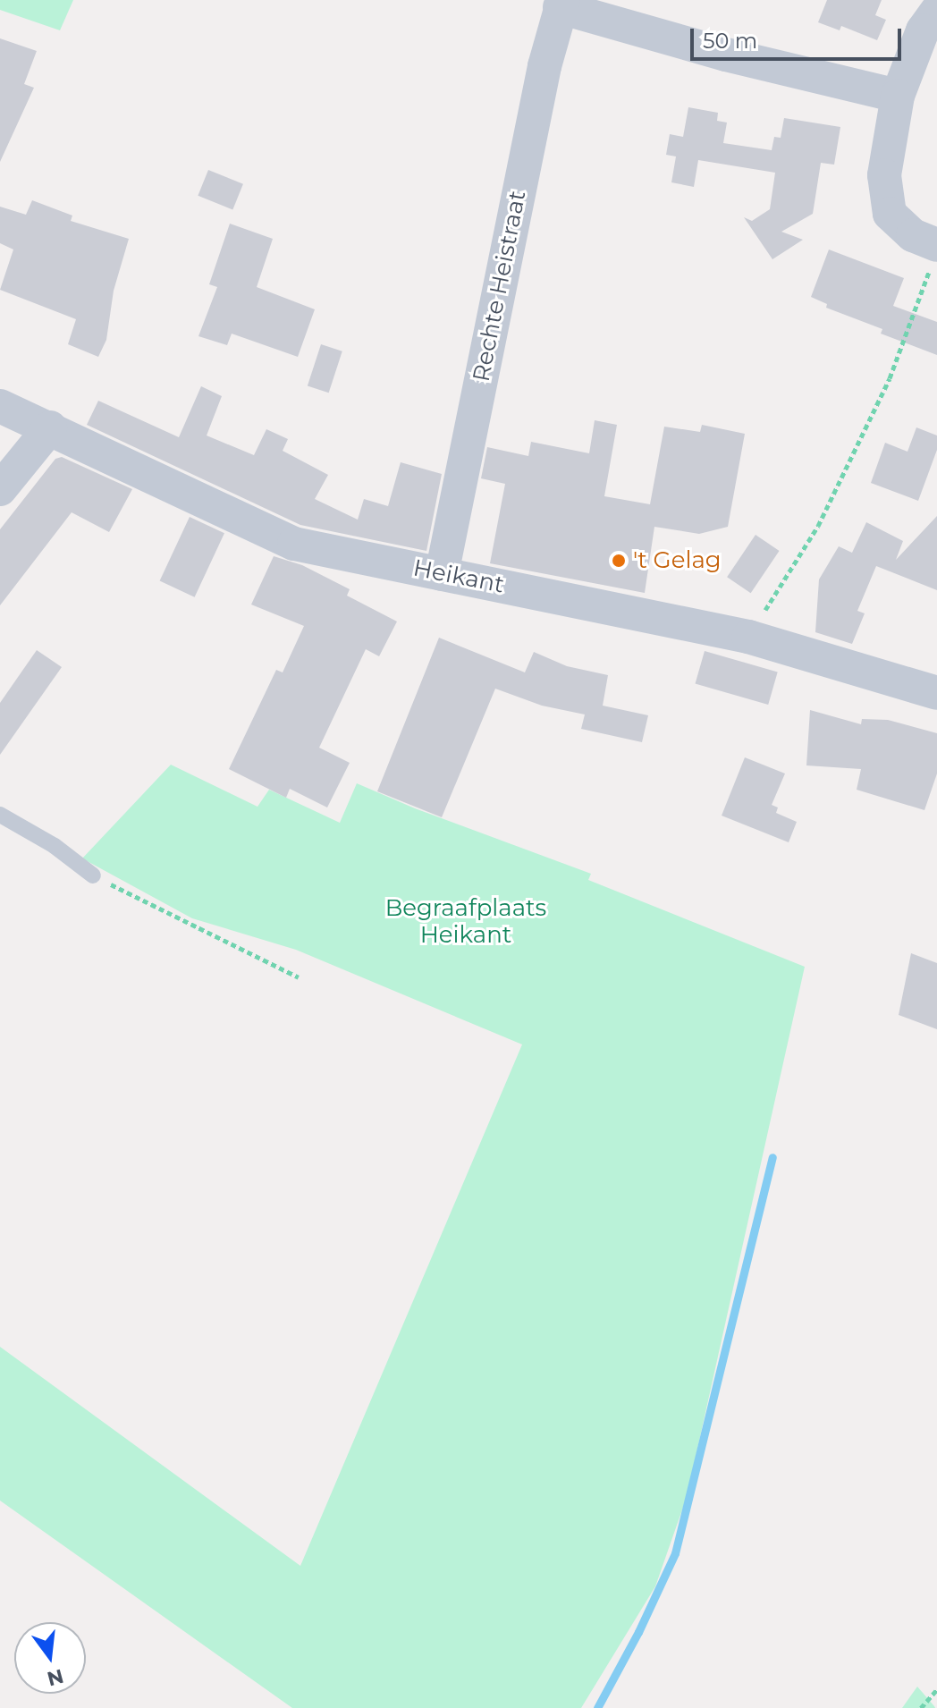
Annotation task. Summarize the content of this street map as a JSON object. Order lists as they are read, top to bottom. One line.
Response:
{"streets":{"street":["Rechte Heistraat","Heikant"]},"crossings":[["Rechte Heistraat","Heikant"]],"parks":["Begraafplaats Heikant"],"places":["'t Gelag"],"scale_bar":"50 m","north":"bottom"}
